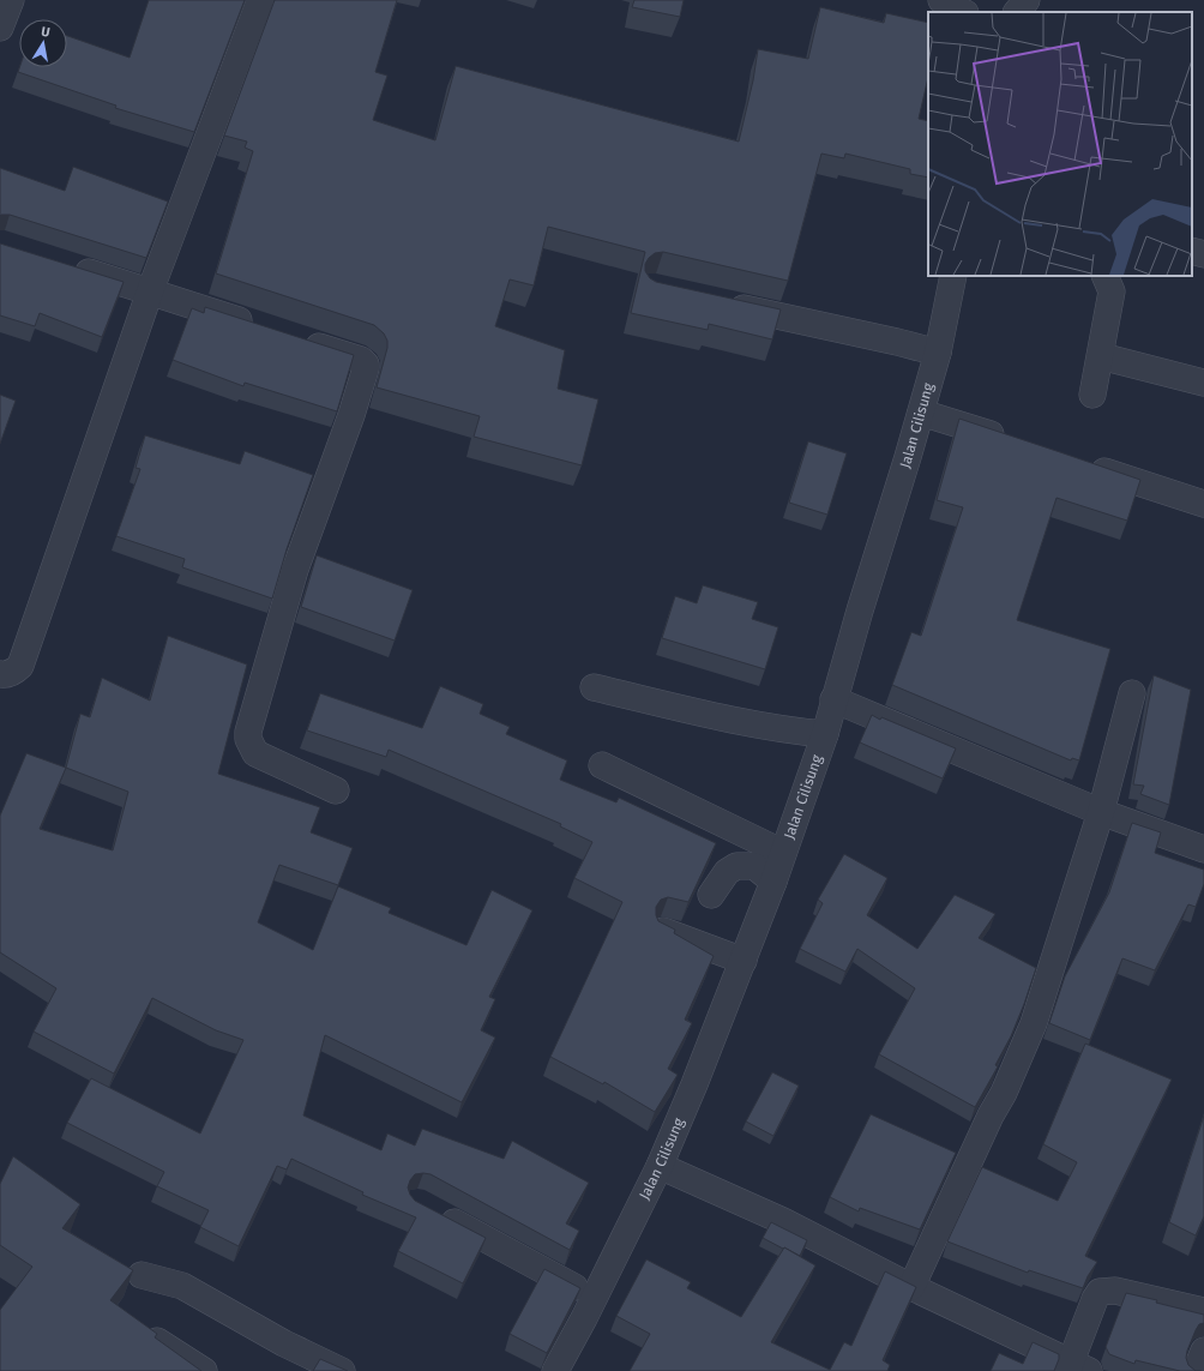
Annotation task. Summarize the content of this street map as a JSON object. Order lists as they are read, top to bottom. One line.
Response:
{"streets":{"street":["Jalan Cilisung"]},"north":"top"}
